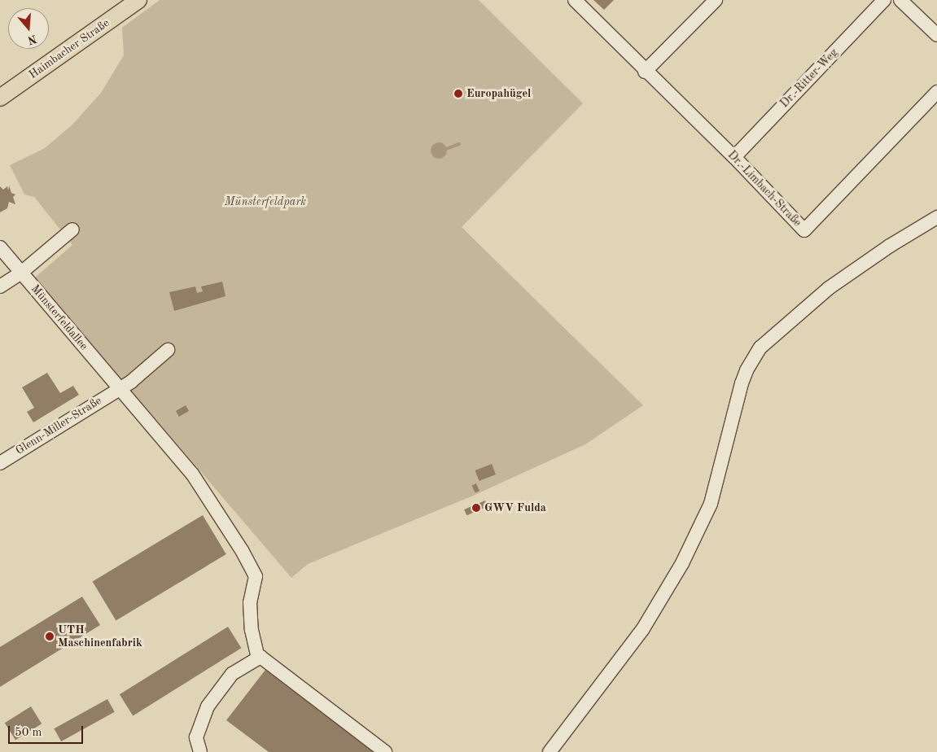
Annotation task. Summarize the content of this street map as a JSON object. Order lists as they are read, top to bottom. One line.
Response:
{"streets":{"main road":["Haimbacher Straße"],"street":["Dr.-Ritter-Weg","Dr.-Limbach-Straße","Münsterfeldallee","Glenn-Miller-Straße"]},"crossings":[["Dr.-Ritter-Weg","Dr.-Limbach-Straße"],["Münsterfeldallee","Glenn-Miller-Straße"]],"parks":["Münsterfeldpark"],"places":["Europahügel","GWV Fulda","UTH Maschinenfabrik"],"scale_bar":"50 m","north":"bottom"}
